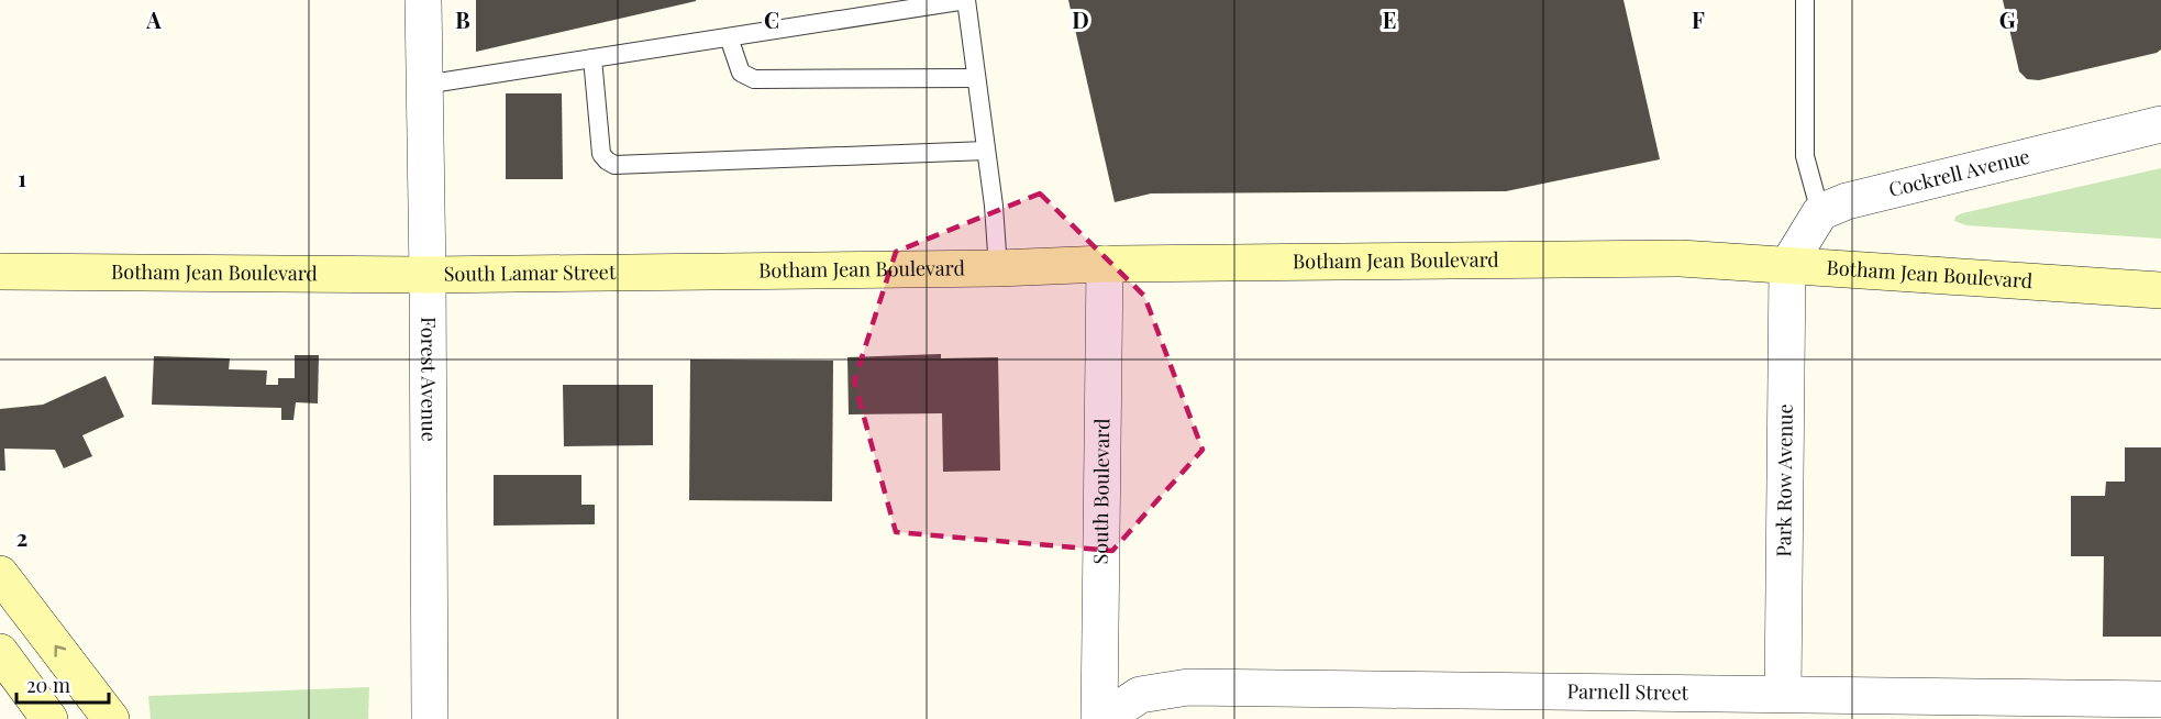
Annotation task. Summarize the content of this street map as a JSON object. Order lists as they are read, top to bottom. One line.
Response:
{"streets":{"main road":["Botham Jean Boulevard","South Lamar Street"],"street":["Cockrell Avenue","Forest Avenue","Park Row Avenue","South Boulevard","Parnell Street"]},"crossings":[["Botham Jean Boulevard","South Lamar Street"],["Botham Jean Boulevard","Forest Avenue"],["Botham Jean Boulevard","Park Row Avenue"],["Botham Jean Boulevard","South Boulevard"],["South Lamar Street","Forest Avenue"],["Park Row Avenue","Parnell Street"],["South Boulevard","Parnell Street"]],"scale_bar":"20 m","grid":{"columns":["A","B","C","D","E","F","G"],"rows":["1","2"]}}
